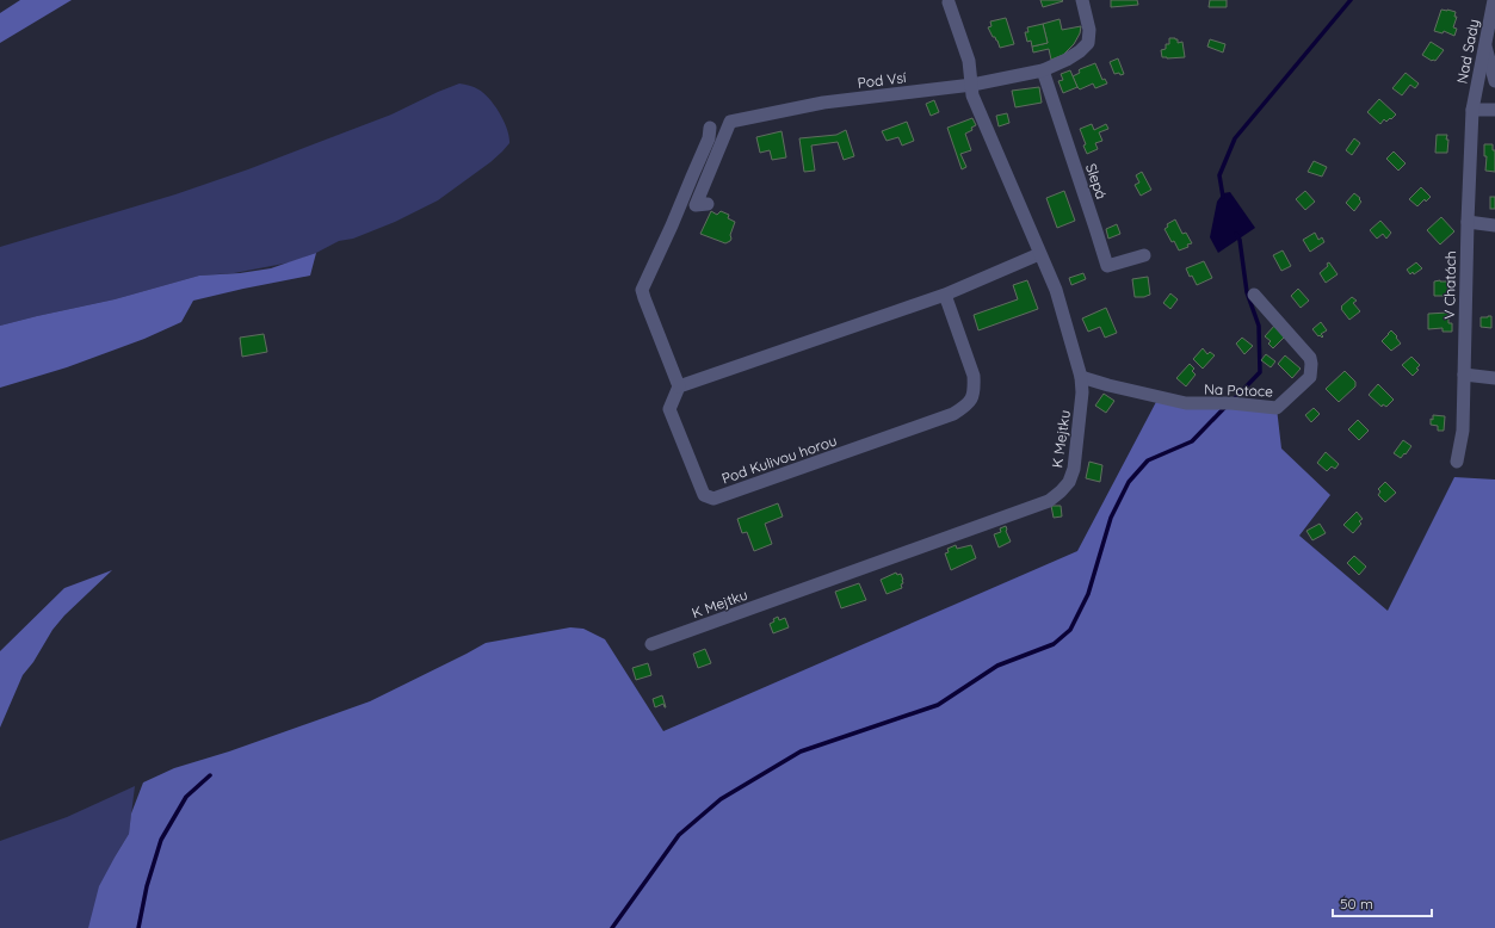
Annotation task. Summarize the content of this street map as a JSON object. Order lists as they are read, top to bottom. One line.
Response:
{"streets":{"street":["Nad Sady","Pod Vsí","Slepá","V Chatách","Na Potoce","K Mejtku","Pod Kulivou horou"]},"crossings":[["Nad Sady","V Chatách"],["Pod Vsí","Slepá"],["Pod Vsí","K Mejtku"],["Na Potoce","K Mejtku"]],"scale_bar":"50 m"}
